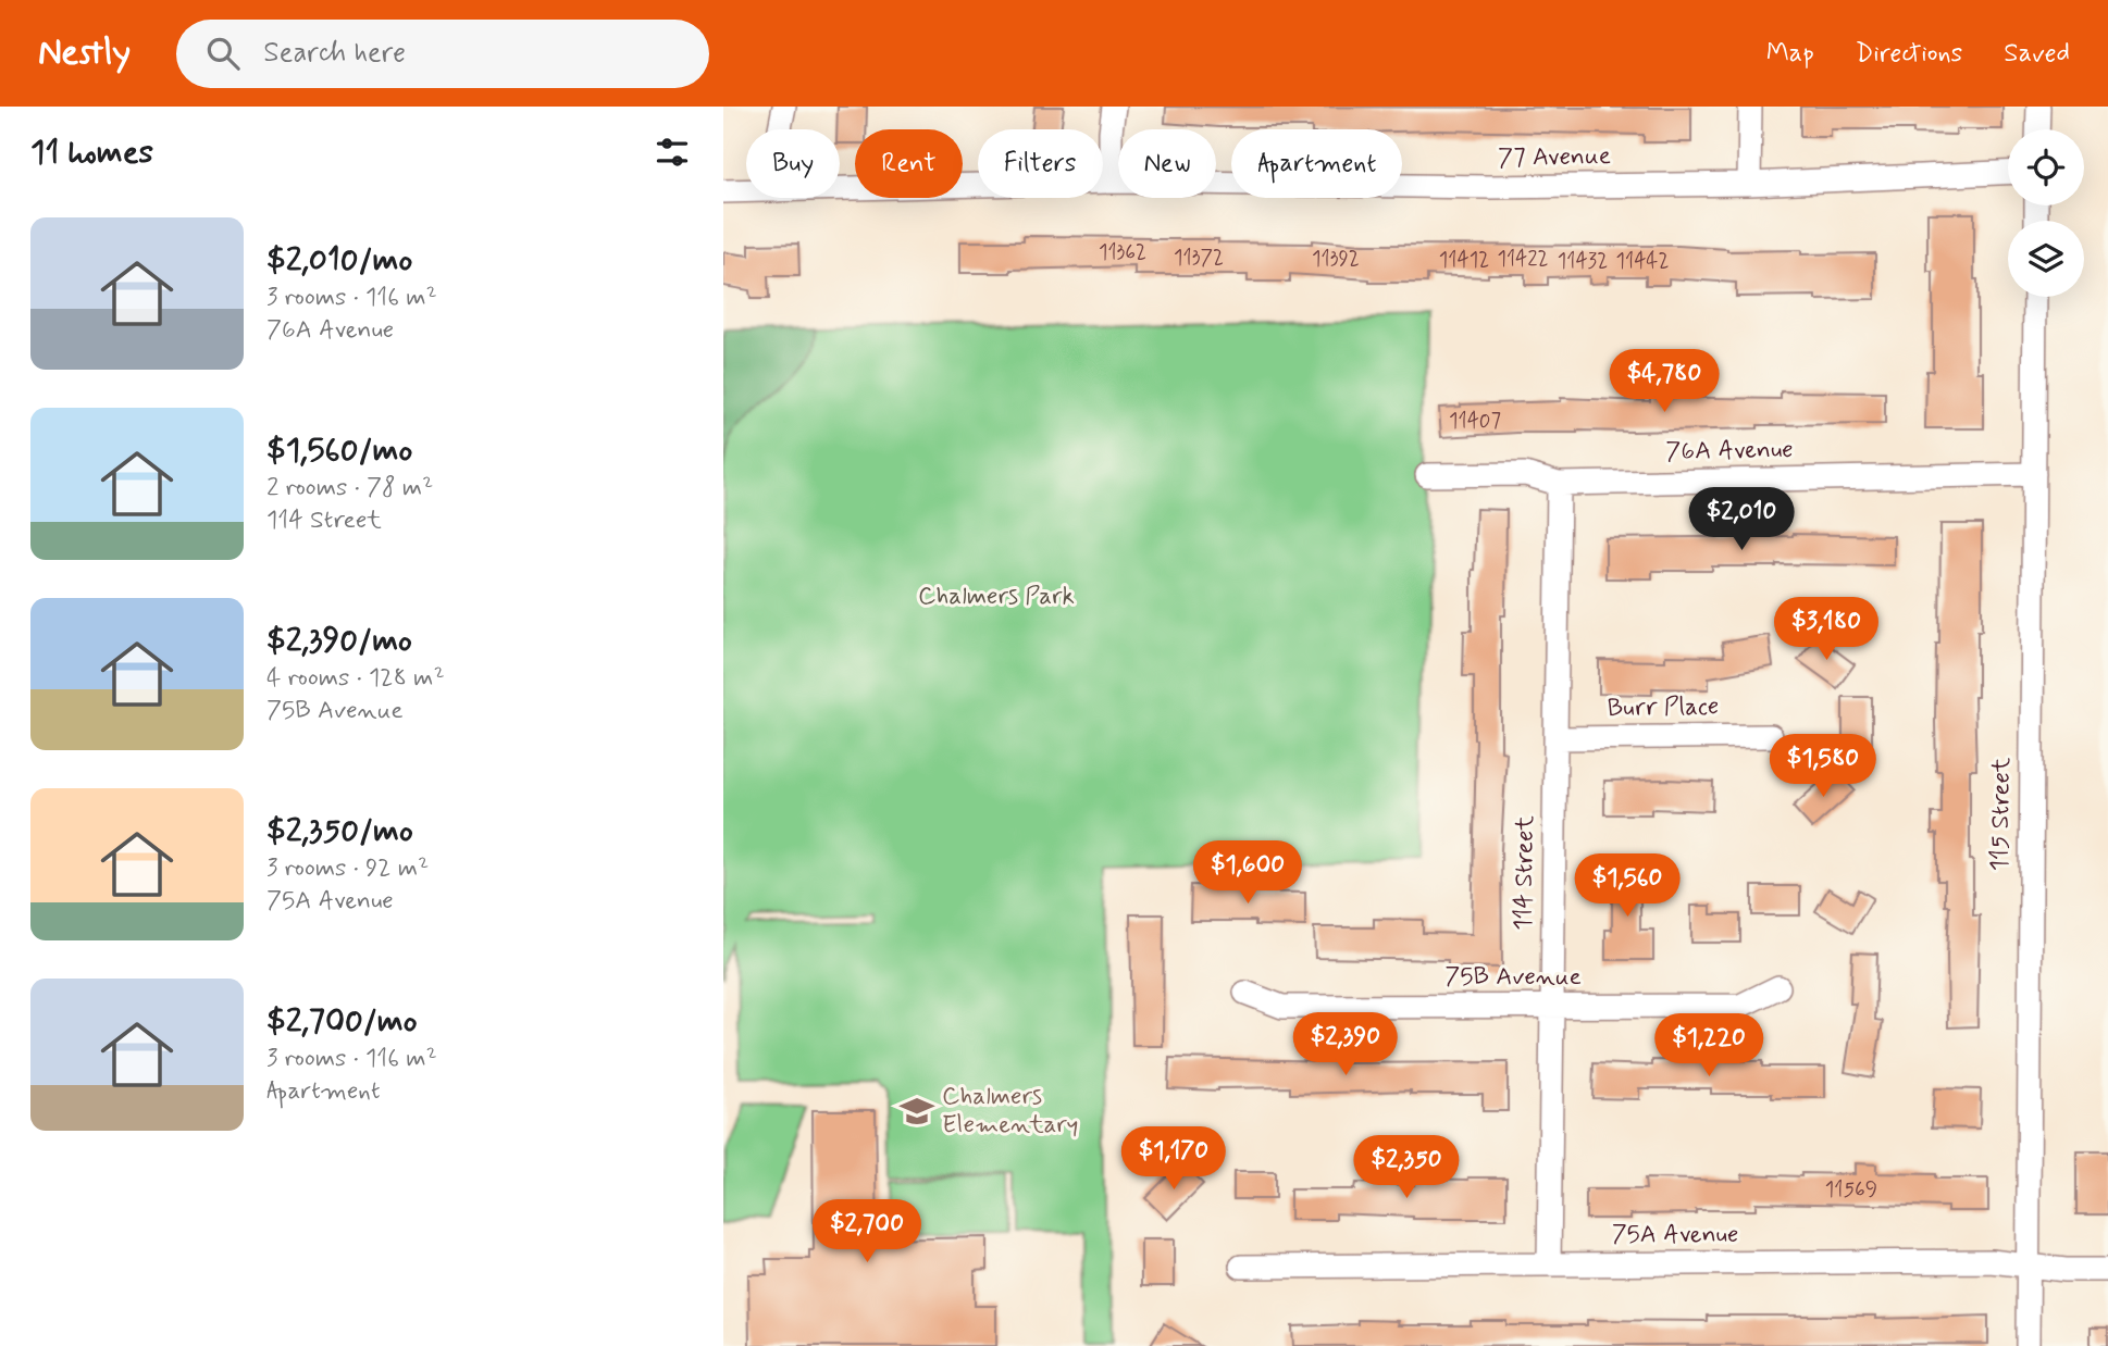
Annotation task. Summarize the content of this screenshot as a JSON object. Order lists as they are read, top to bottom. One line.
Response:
{"streets":{"street":["77 Avenue","76A Avenue","Burr Place","115 Street","114 Street","75B Avenue","75A Avenue"]},"crossings":[["76A Avenue","115 Street"],["76A Avenue","114 Street"],["Burr Place","114 Street"],["115 Street","75A Avenue"],["114 Street","75B Avenue"],["114 Street","75A Avenue"]],"parks":["Chalmers Park"],"places":{"school or university":["Chalmers Elementary"]},"house_numbers":["11362","11372","11392","11422","11412","11432","11442","11407","11569"],"page":{"header":"Nestly","search":"Search here","nav":["Map","Directions","Saved"],"heading":"11 homes","chip":["Buy","Rent","Filters","New","Apartment"],"list":[{"name":"$2,010/mo","note":"3 rooms · 116 m² · 76A Avenue"},{"name":"$1,560/mo","note":"2 rooms · 78 m² · 114 Street"},{"name":"$2,390/mo","note":"4 rooms · 128 m² · 75B Avenue"},{"name":"$2,350/mo","note":"3 rooms · 92 m² · 75A Avenue"},{"name":"$2,700/mo","note":"3 rooms · 116 m² · Apartment"}],"price":["$4,780","$2,010","$3,180","$1,580","$1,600","$1,560","$2,390","$1,220","$1,170","$2,350","$2,700"]}}
